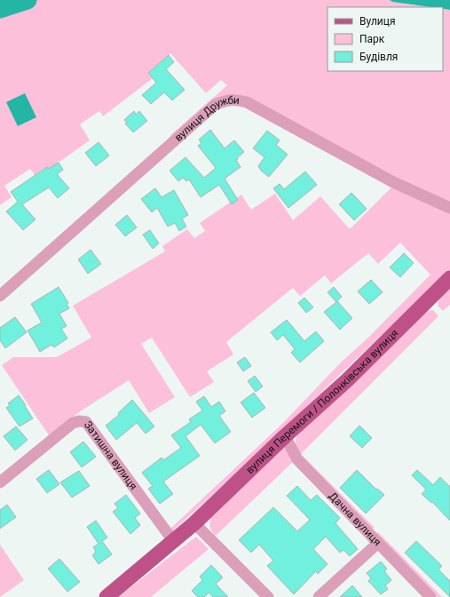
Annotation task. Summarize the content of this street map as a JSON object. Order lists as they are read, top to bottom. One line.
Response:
{"streets":{"main road":["вулиця Перемоги / Полонківська вулиця"],"street":["вулиця Дружби","Затишна вулиця","Дачна вулиця"]},"crossings":[["вулиця Перемоги / Полонківська вулиця","Затишна вулиця"],["вулиця Перемоги / Полонківська вулиця","Дачна вулиця"]],"legend":["Вулиця","Парк","Будівля"]}
